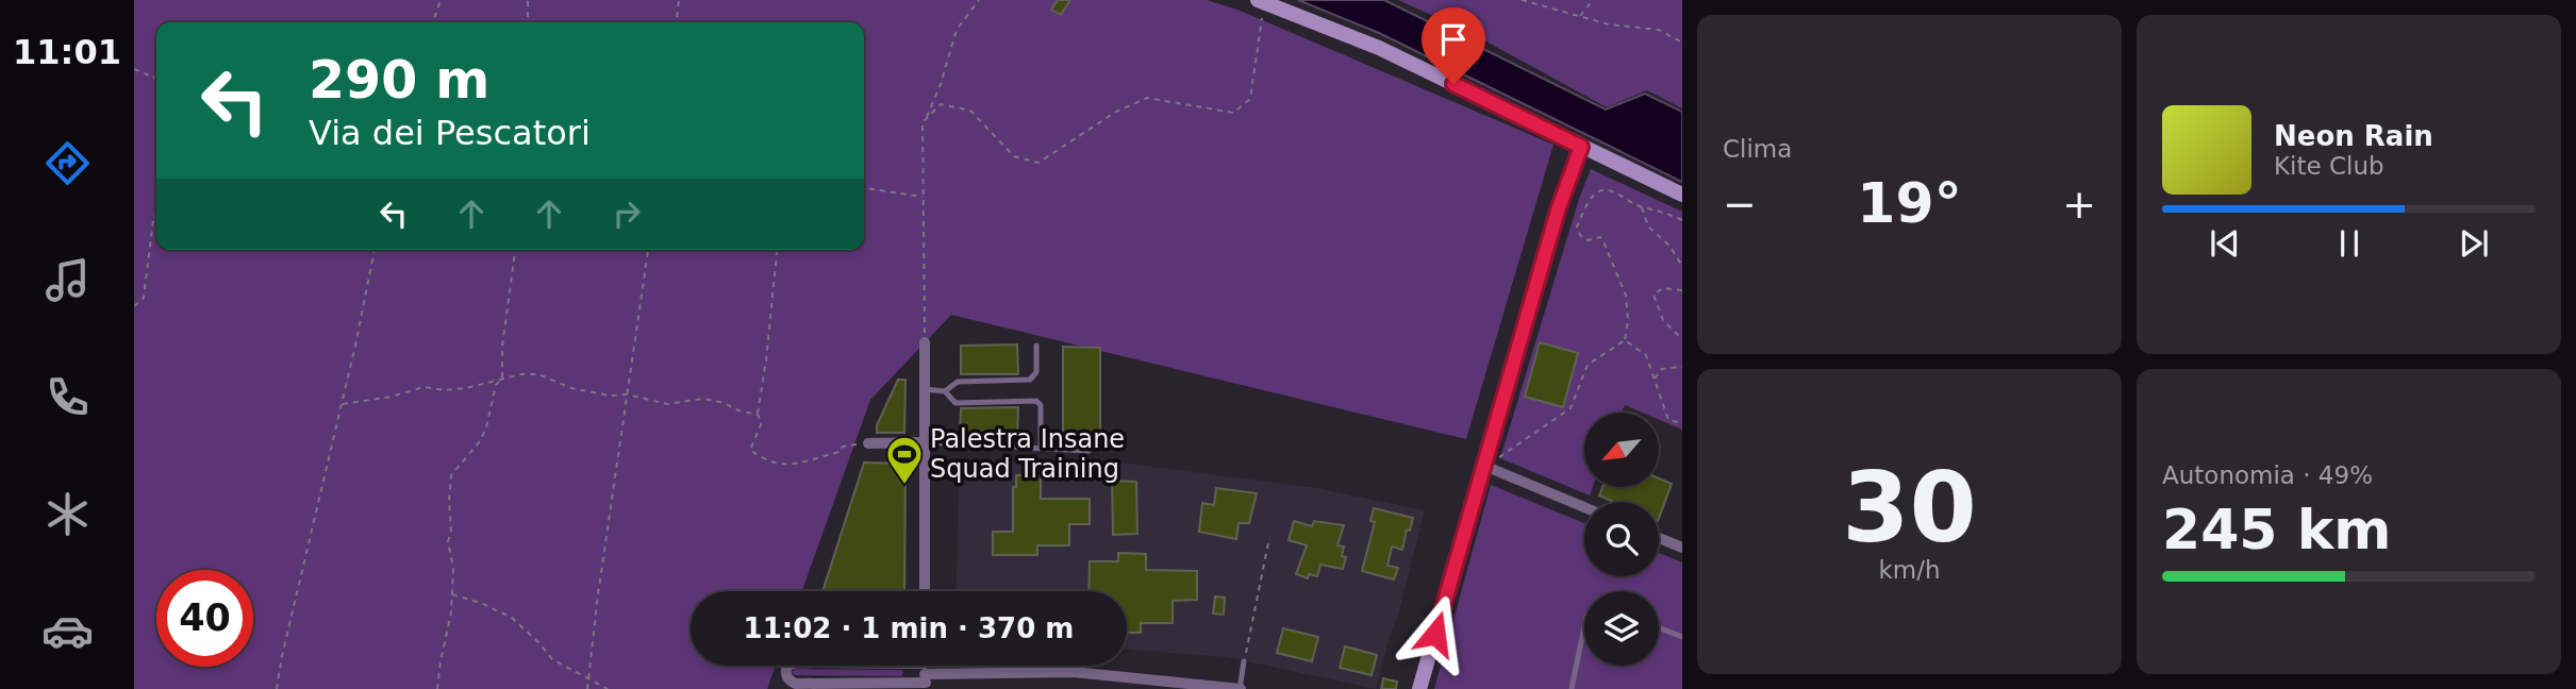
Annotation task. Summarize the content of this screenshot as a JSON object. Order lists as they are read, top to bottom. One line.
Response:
{"places":{"sports":["Palestra Insane Squad Training"]},"north":"bottom left","page":{"tabs":"11:01","tile":["Clima",["30","km/h"],["Autonomia · 49%","245 km"]],"turn":["290 m","Via dei Pescatori"],"song":["Neon Rain","Kite Club"],"heat":["−","19°","+"],"limit":"40","trip":"11:02 · 1 min · 370 m"}}
